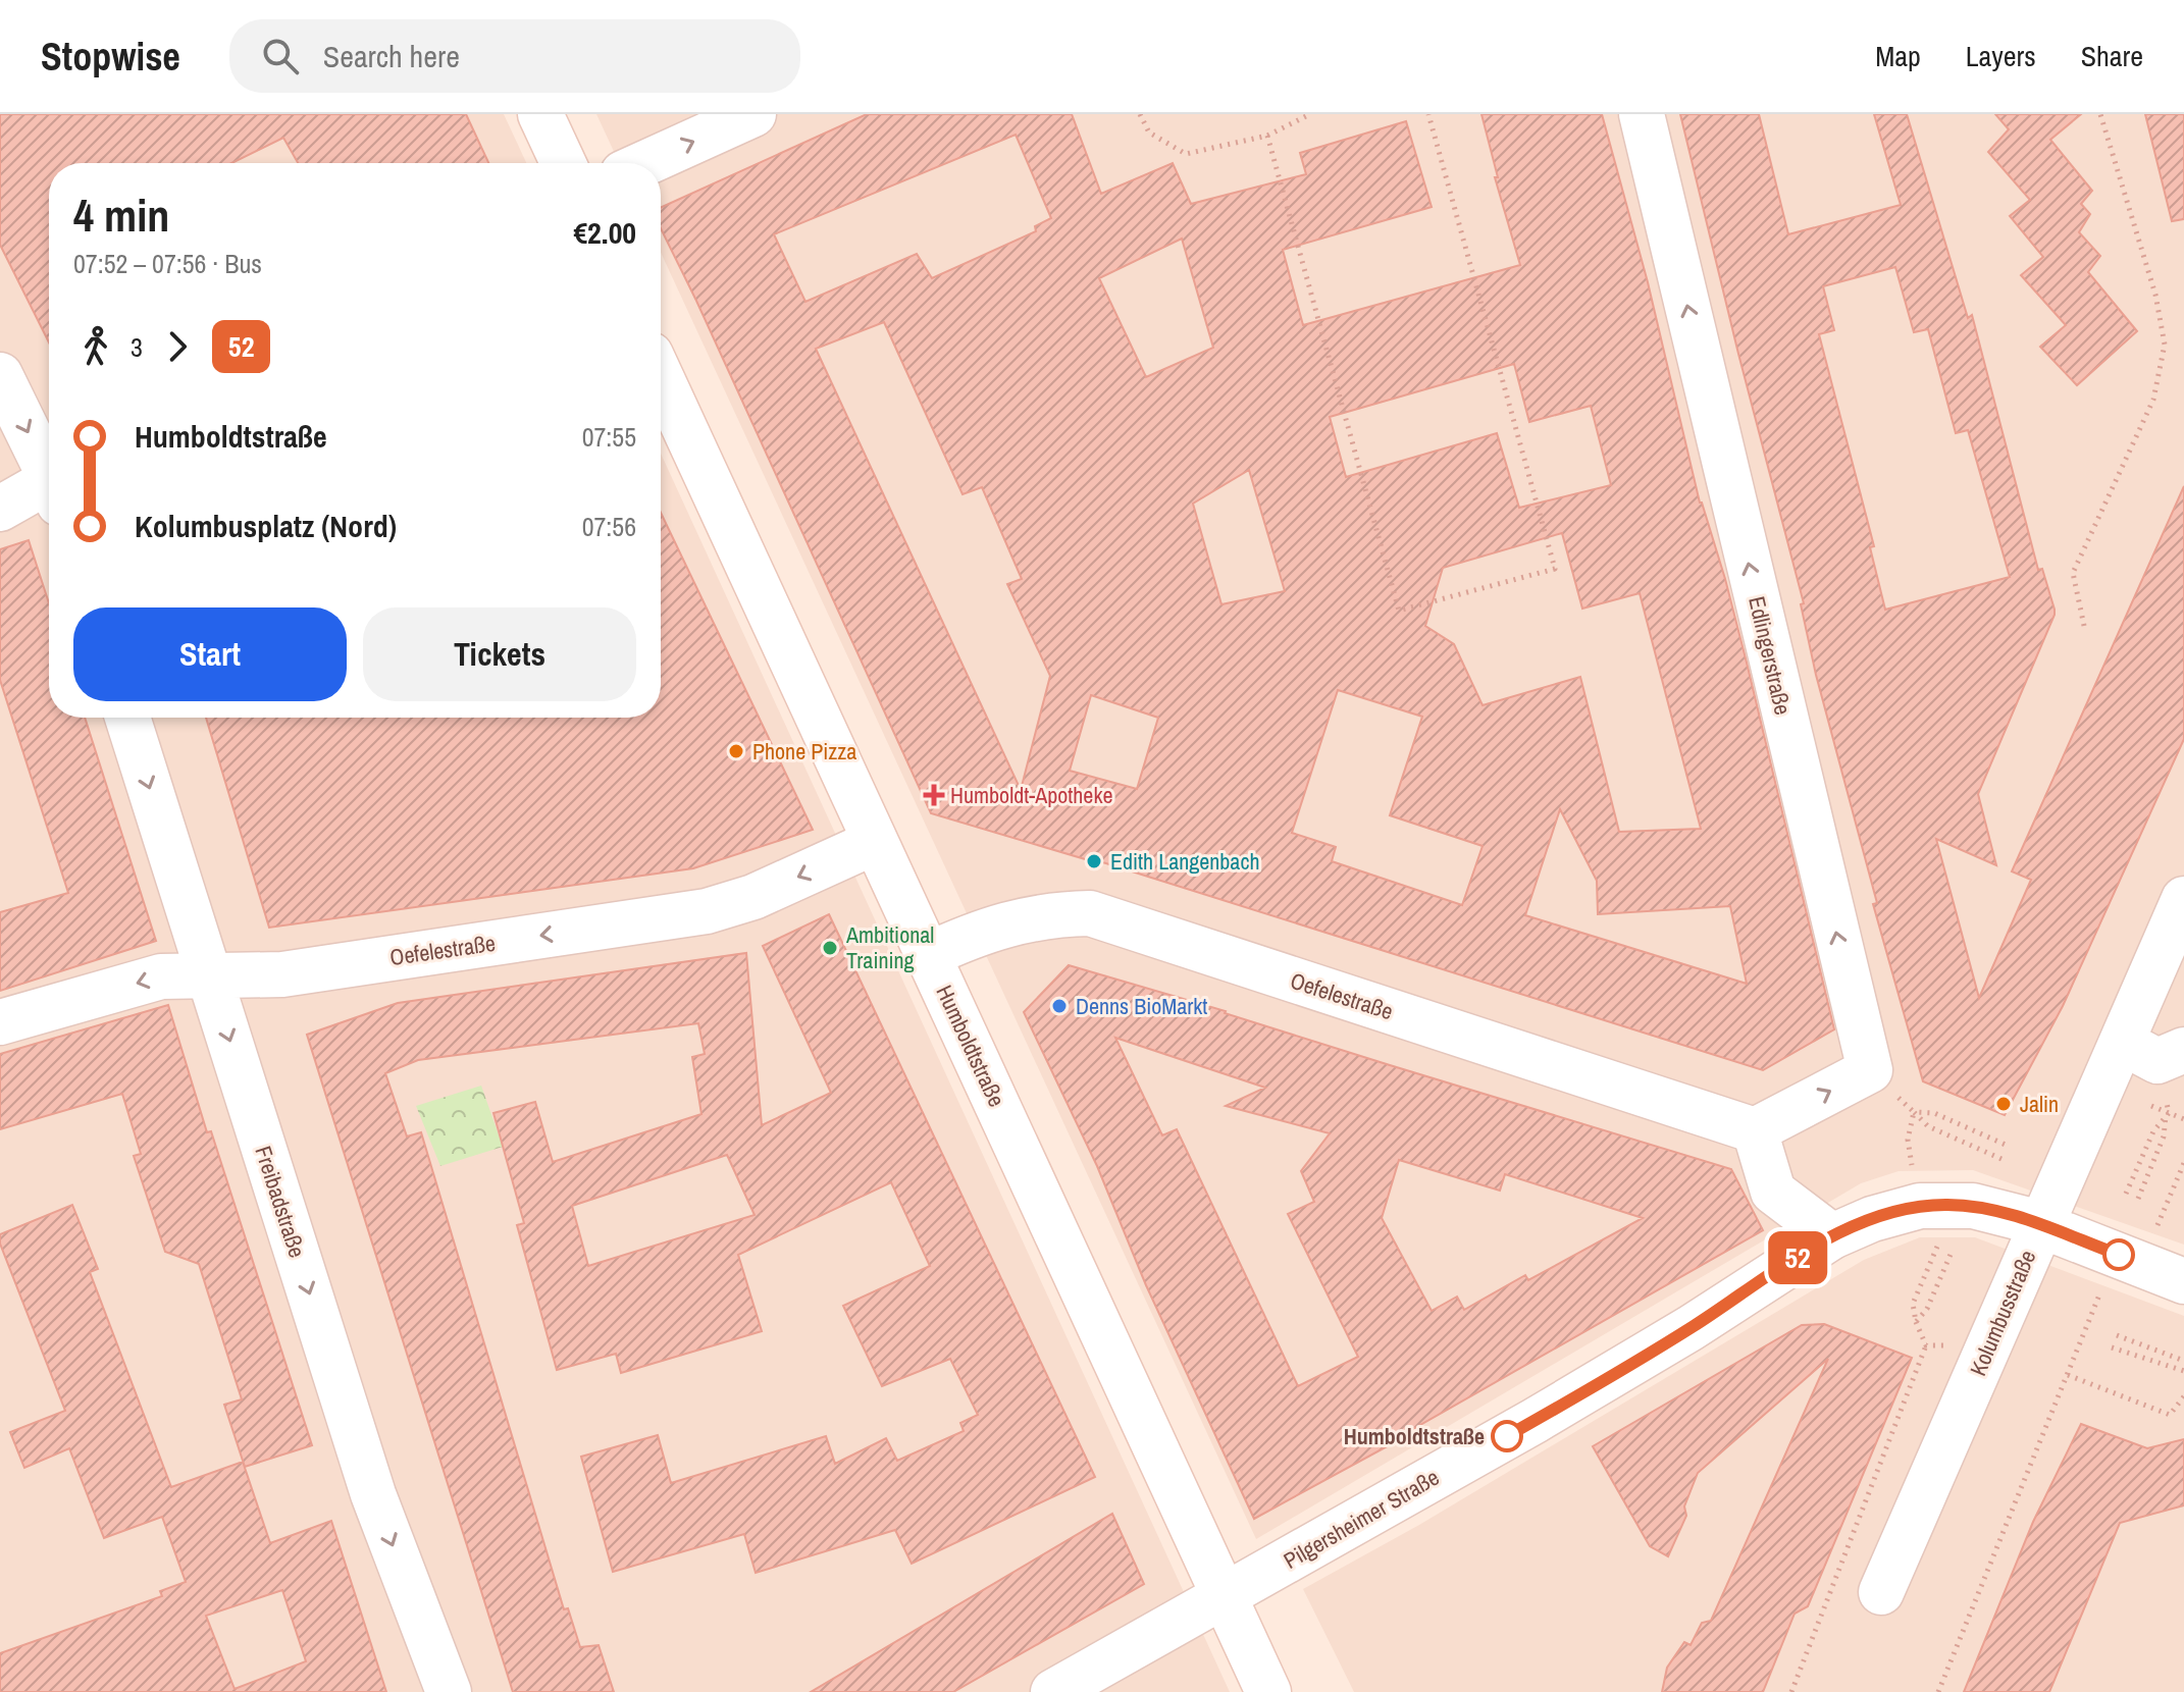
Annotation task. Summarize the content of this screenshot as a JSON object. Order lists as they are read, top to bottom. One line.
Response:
{"streets":{"street":["Edlingerstraße","Oefelestraße","Humboldtstraße","Freibadstraße","Kolumbusstraße","Pilgersheimer Straße"]},"crossings":[["Edlingerstraße","Oefelestraße"],["Oefelestraße","Humboldtstraße"],["Oefelestraße","Freibadstraße"],["Humboldtstraße","Pilgersheimer Straße"],["Kolumbusstraße","Pilgersheimer Straße"]],"one_way":["Edlingerstraße","Oefelestraße","Freibadstraße"],"places":{"other":["Phone Pizza","Edith Langenbach","Ambitional Training","Denns BioMarkt","Jalin","Humboldtstraße"],"health":["Humboldt-Apotheke"]},"lines":["bus line 52"],"page":{"header":"Stopwise","search":"Search here","nav":["Map","Layers","Share"],"on_map":"52","heading":["4 min","07:52 – 07:56 · Bus","€2.00"],"legs":["3","52"],"list":[{"name":"Humboldtstraße","value":"07:55"},{"name":"Kolumbusplatz (Nord)","value":"07:56"}],"buttons":["Start","Tickets"]}}
